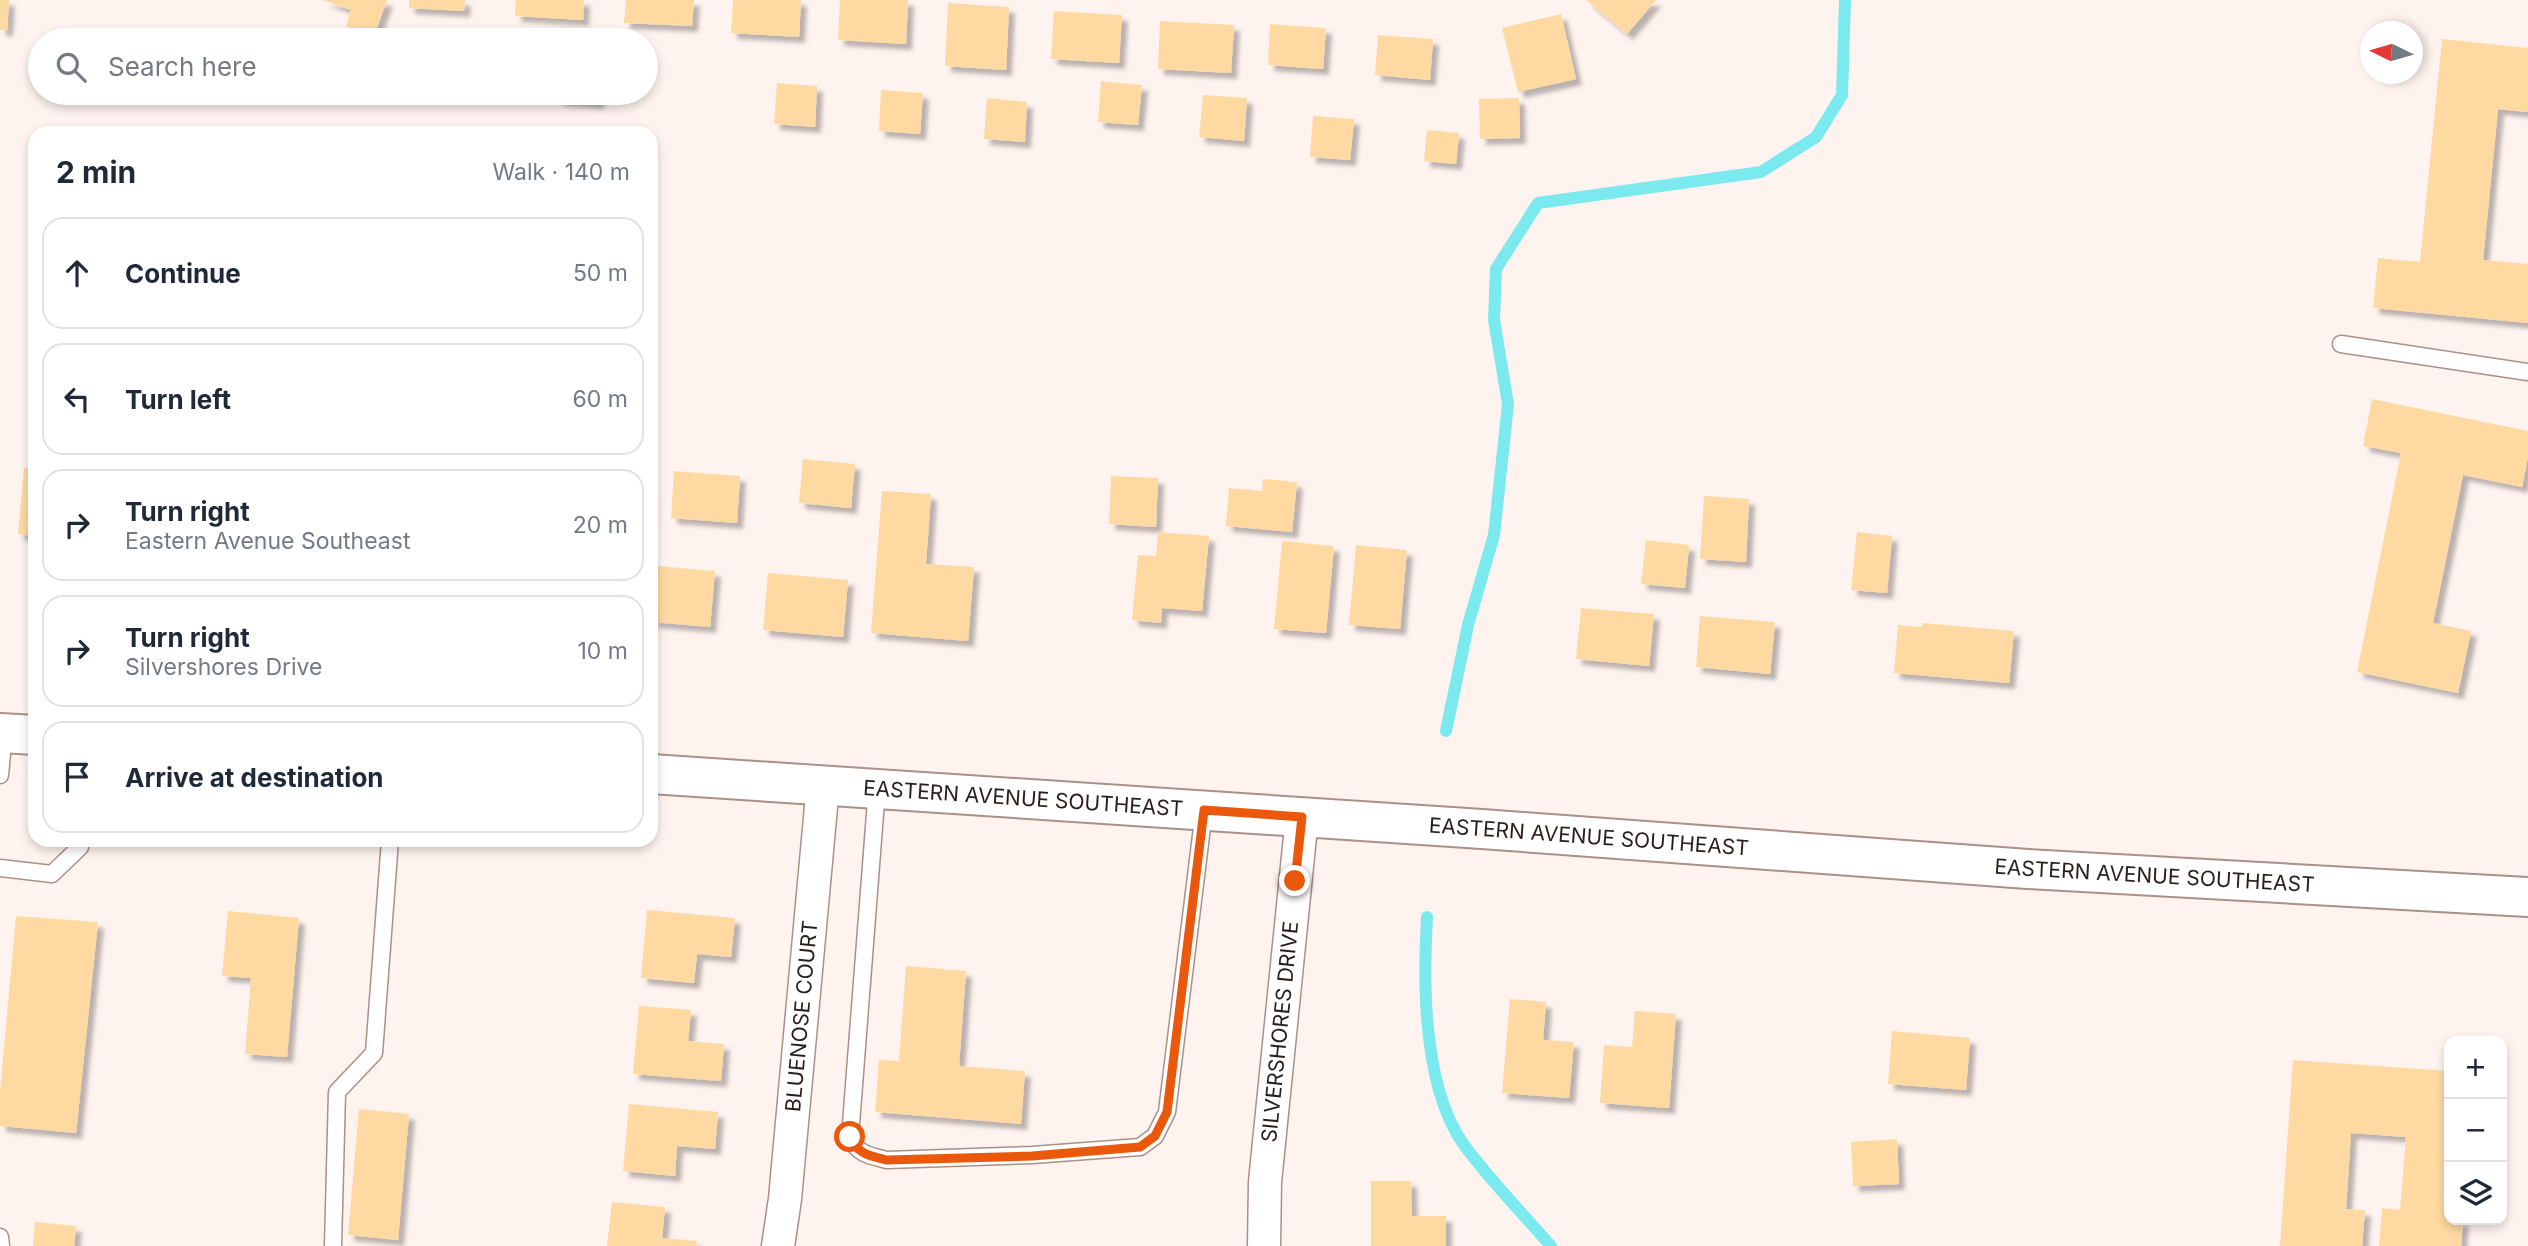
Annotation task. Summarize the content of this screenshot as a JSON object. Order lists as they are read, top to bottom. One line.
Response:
{"streets":{"street":["EASTERN AVENUE SOUTHEAST","BLUENOSE COURT","SILVERSHORES DRIVE"]},"crossings":[["EASTERN AVENUE SOUTHEAST","BLUENOSE COURT"],["EASTERN AVENUE SOUTHEAST","SILVERSHORES DRIVE"]],"north":"left","page":{"search":"Search here","heading":["2 min","Walk · 140 m"],"list":[["Continue","50 m"],["Turn left","60 m"],["Turn right","Eastern Avenue Southeast","20 m"],["Turn right","Silvershores Drive","10 m"],"Arrive at destination"],"map_buttons":["+","−"]}}
